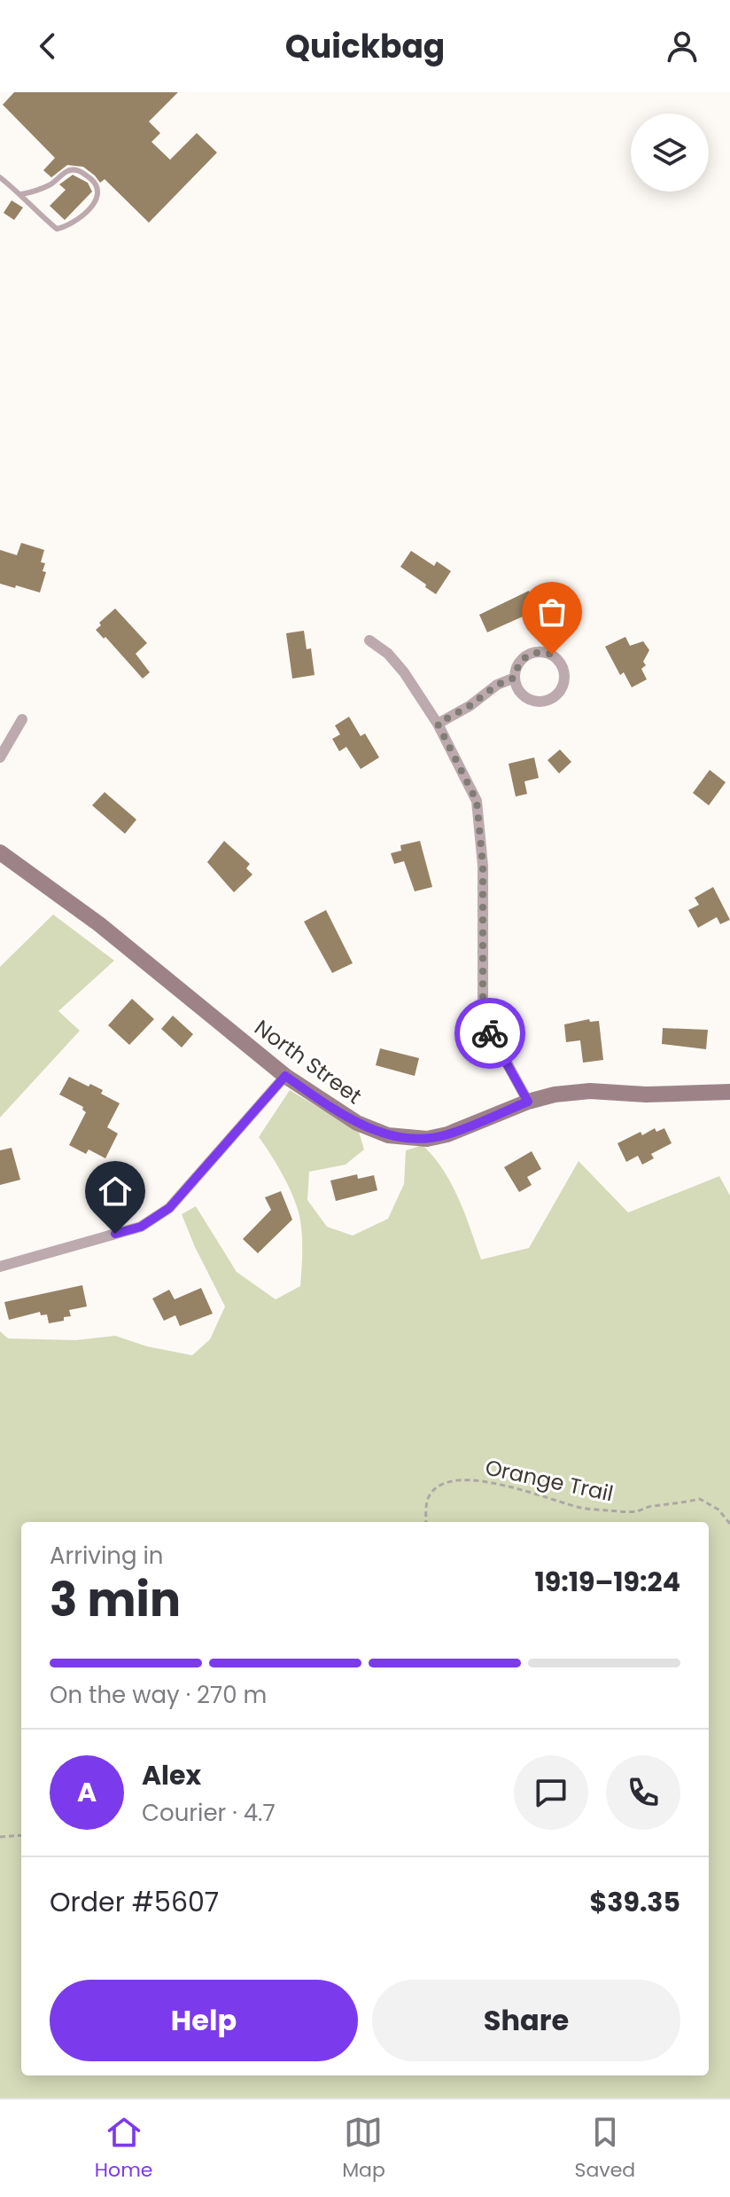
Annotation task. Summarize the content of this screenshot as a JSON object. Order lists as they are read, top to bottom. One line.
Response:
{"streets":{"street":["North Street"],"path":["Orange Trail"]},"page":{"header":"Quickbag","heading":["3 min","Arriving in","19:19–19:24"],"panel":["Alex","Courier · 4.7","Order #5607","$39.35"],"bar":"On the way · 270 m","round":"A","buttons":["Help","Share"],"tabs":["Home","Map","Saved"]}}
